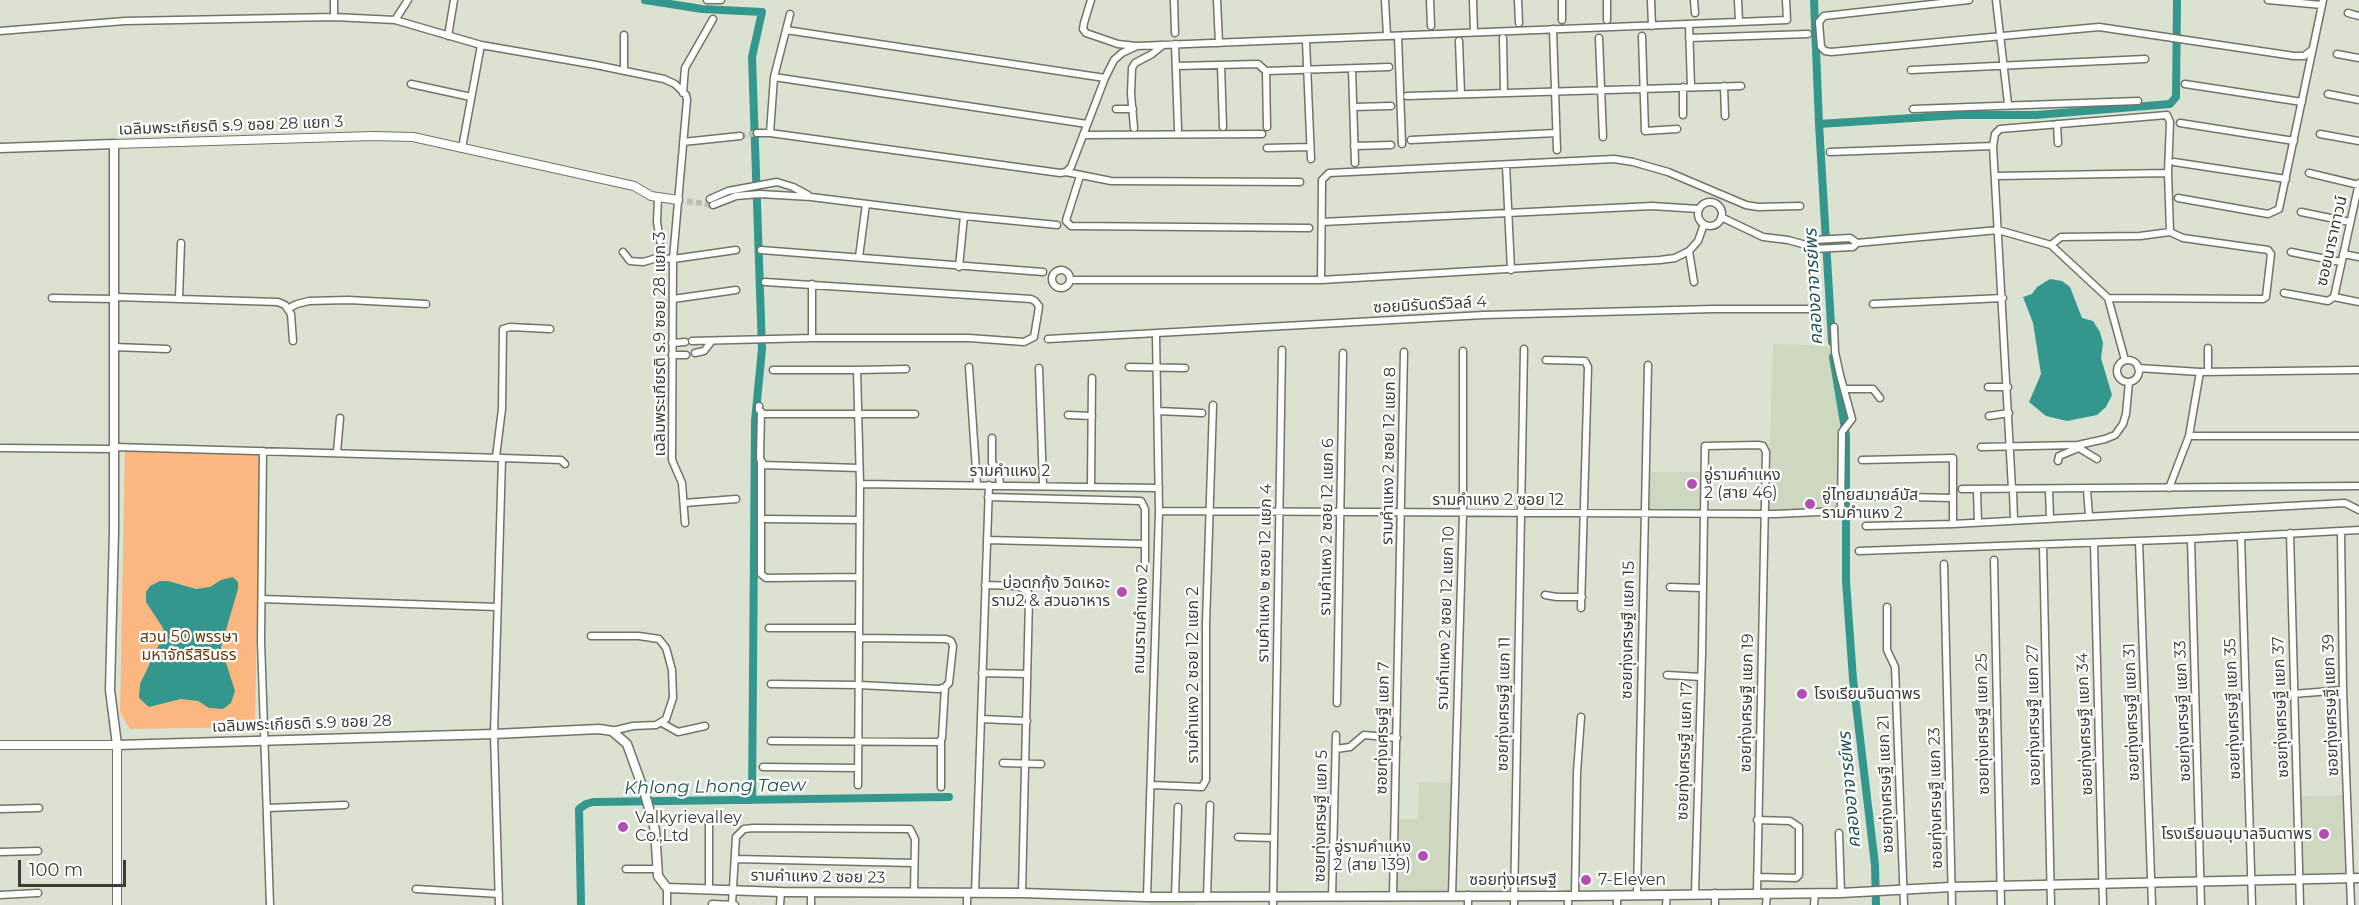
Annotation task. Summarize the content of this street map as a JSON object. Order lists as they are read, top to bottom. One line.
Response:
{"streets":{"main road":["เฉลิมพระเกียรติ ร.9 ซอย 28 แยก 3","เฉลิมพระเกียรติ ร.9 ซอย 28","รามคำแหง 2 ซอย 23","ซอยทุ่งเศรษฐี"],"street":["ซอยนาราทาวน์","ซอยนิรันดร์วิลล์ 4","รามคำแหง 2 ซอย 12 แยก 8","รามคำแหง 2","รามคำแหง 2 ซอย 12","รามคำแหง 2 ซอย 12 แยก 6","รามคำแหง ๒ ซอย 12 แยก 4","รามคำแหง 2 ซอย 12 แยก 10","ถนนรามคำแหง 2","ซอยทุ่งเศรษฐี แยก 15","รามคำแหง 2 ซอย 12 แยก 2","ซอยทุ่งเศรษฐี แยก 19","ซอยทุ่งเศรษฐี แยก 11","ซอยทุ่งเศรษฐี แยก 39","ซอยทุ่งเศรษฐี แยก 37","ซอยทุ่งเศรษฐี แยก 35","ซอยทุ่งเศรษฐี แยก 33","ซอยทุ่งเศรษฐี แยก 31","ซอยทุ่งเศรษฐี แยก 27","ซอยทุ่งเศรษฐี แยก 25","ซอยทุ่งเศรษฐี แยก 34","ซอยทุ่งเศรษฐี แยก 7","ซอยทุ่งเศรษฐี แยก 17","ซอยทุ่งเศรษฐี แยก 21","ซอยทุ่งเศรษฐี แยก 23","ซอยทุ่งเศรษฐี แยก 5"]},"crossings":[["ซอยนิรันดร์วิลล์ 4","ถนนรามคำแหง 2"],["รามคำแหง 2 ซอย 12 แยก 8","รามคำแหง 2 ซอย 12"],["รามคำแหง 2 ซอย 12 แยก 8","ซอยทุ่งเศรษฐี แยก 7"],["รามคำแหง 2","ถนนรามคำแหง 2"],["รามคำแหง 2 ซอย 12","รามคำแหง 2 ซอย 12 แยก 6"],["รามคำแหง 2 ซอย 12","รามคำแหง ๒ ซอย 12 แยก 4"],["รามคำแหง 2 ซอย 12","รามคำแหง 2 ซอย 12 แยก 10"],["รามคำแหง 2 ซอย 12","ถนนรามคำแหง 2"],["รามคำแหง 2 ซอย 12","ซอยทุ่งเศรษฐี แยก 15"],["รามคำแหง 2 ซอย 12","รามคำแหง 2 ซอย 12 แยก 2"],["รามคำแหง 2 ซอย 12","ซอยทุ่งเศรษฐี แยก 19"],["รามคำแหง 2 ซอย 12","ซอยทุ่งเศรษฐี แยก 11"],["รามคำแหง 2 ซอย 12","ซอยทุ่งเศรษฐี แยก 17"],["รามคำแหง ๒ ซอย 12 แยก 4","ซอยทุ่งเศรษฐี"],["รามคำแหง 2 ซอย 12 แยก 10","ซอยทุ่งเศรษฐี"],["ถนนรามคำแหง 2","รามคำแหง 2 ซอย 12 แยก 2"],["ถนนรามคำแหง 2","รามคำแหง 2 ซอย 23"],["ถนนรามคำแหง 2","ซอยทุ่งเศรษฐี"],["ซอยทุ่งเศรษฐี แยก 15","ซอยทุ่งเศรษฐี"],["ซอยทุ่งเศรษฐี แยก 19","ซอยทุ่งเศรษฐี แยก 17"],["ซอยทุ่งเศรษฐี แยก 19","ซอยทุ่งเศรษฐี"],["ซอยทุ่งเศรษฐี แยก 11","ซอยทุ่งเศรษฐี"],["ซอยทุ่งเศรษฐี แยก 39","ซอยทุ่งเศรษฐี"],["ซอยทุ่งเศรษฐี แยก 37","ซอยทุ่งเศรษฐี"],["ซอยทุ่งเศรษฐี แยก 35","ซอยทุ่งเศรษฐี"],["ซอยทุ่งเศรษฐี แยก 33","ซอยทุ่งเศรษฐี"],["ซอยทุ่งเศรษฐี แยก 31","ซอยทุ่งเศรษฐี"],["ซอยทุ่งเศรษฐี แยก 27","ซอยทุ่งเศรษฐี"],["ซอยทุ่งเศรษฐี แยก 25","ซอยทุ่งเศรษฐี"],["ซอยทุ่งเศรษฐี แยก 34","ซอยทุ่งเศรษฐี"],["ซอยทุ่งเศรษฐี แยก 7","ซอยทุ่งเศรษฐี"],["ซอยทุ่งเศรษฐี แยก 17","ซอยทุ่งเศรษฐี"],["ซอยทุ่งเศรษฐี แยก 21","ซอยทุ่งเศรษฐี"],["ซอยทุ่งเศรษฐี แยก 23","ซอยทุ่งเศรษฐี"],["ซอยทุ่งเศรษฐี แยก 5","ซอยทุ่งเศรษฐี"],["รามคำแหง 2 ซอย 23","ซอยทุ่งเศรษฐี"]],"water":["คลองอาจารย์พร","Khlong Lhong Taew"],"parks":["สวน 50 พรรษา มหาจักรีสิรินธร"],"places":["อู่รามคำแหง 2 (สาย 46)","อู่ไทยสมายล์บัส รามคำแหง 2","บ่อตกกุ้ง วิดเหอะ ราม2 & สวนอาหาร","โรงเรียนจินดาพร","Valkyrievalley Co.,Ltd","โรงเรียนอนุบาลจินดาพร","อู่รามคำแหง 2 (สาย 139)","7-Eleven"],"scale_bar":"100 m"}
